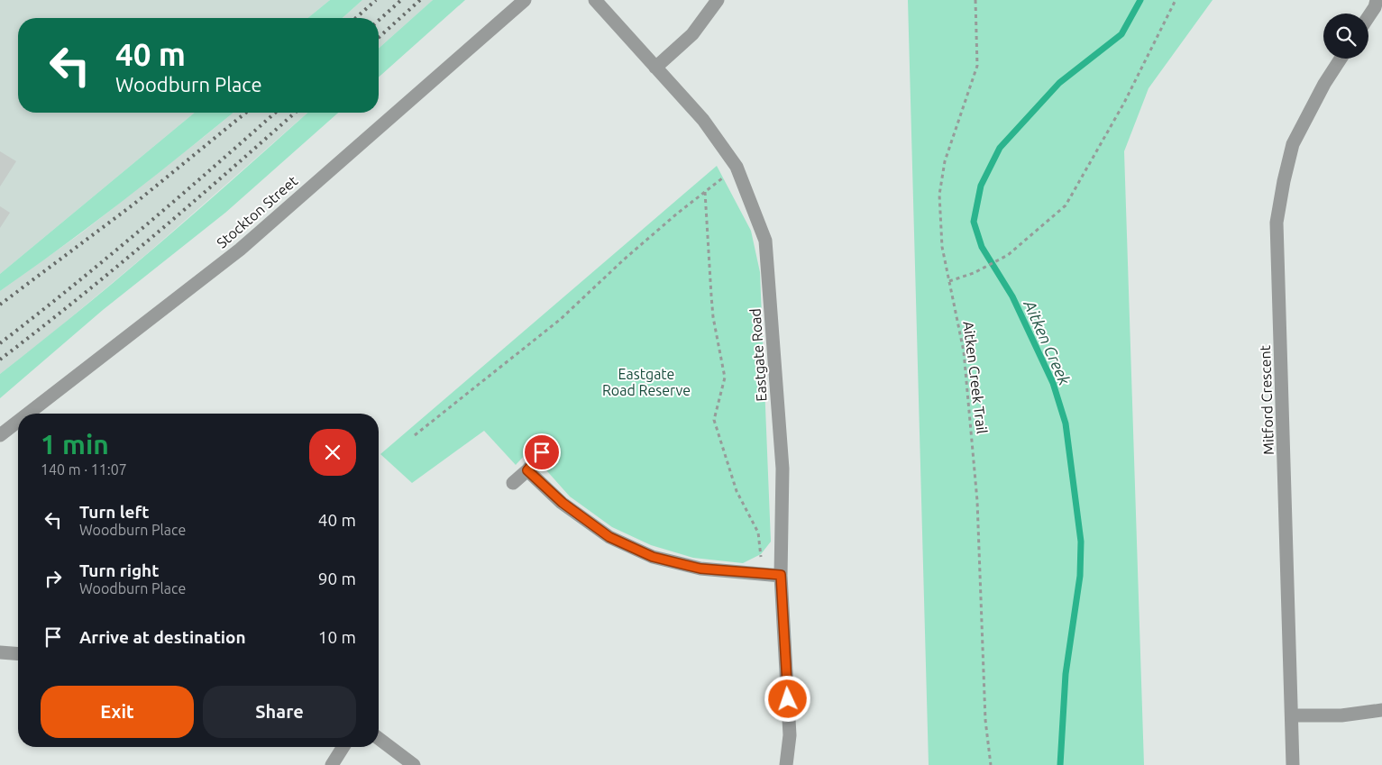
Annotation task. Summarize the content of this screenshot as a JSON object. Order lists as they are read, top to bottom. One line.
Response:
{"streets":{"street":["Stockton Street","Eastgate Road","Mitford Crescent"],"path":["Aitken Creek Trail"]},"water":["Aitken Creek"],"parks":["Eastgate Road Reserve"],"page":{"turn":["40 m","Woodburn Place"],"heading":["1 min","140 m · 11:07"],"list":[{"name":"Turn left","note":"Woodburn Place","value":"40 m"},{"name":"Turn right","note":"Woodburn Place","value":"90 m"},{"name":"Arrive at destination","value":"10 m"}],"buttons":["Exit","Share"]}}
